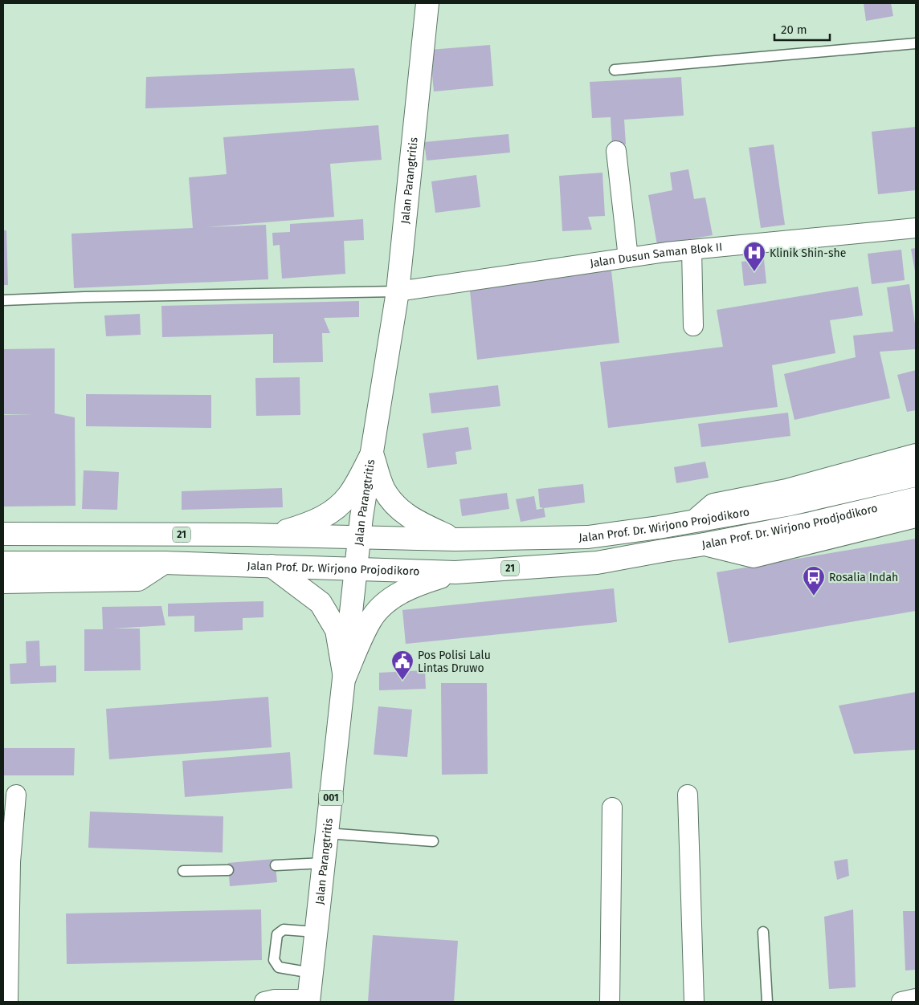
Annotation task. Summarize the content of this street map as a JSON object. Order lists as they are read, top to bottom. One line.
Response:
{"streets":{"main road":["Jalan Parangtritis","Jalan Prof. Dr. Wirjono Projodikoro","Jalan Prof. Dr. Wirjono Prodjodikoro","21","001"],"street":["Jalan Dusun Saman Blok II"]},"crossings":[["Jalan Parangtritis","Jalan Dusun Saman Blok II"],["Jalan Parangtritis","Jalan Prof. Dr. Wirjono Projodikoro"],["Jalan Parangtritis","21"],["Jalan Prof. Dr. Wirjono Projodikoro","Jalan Prof. Dr. Wirjono Prodjodikoro"],["Jalan Prof. Dr. Wirjono Projodikoro","21"]],"places":{"hospital":["Klinik Shin-she"],"bus stop":["Rosalia Indah"],"public building":["Pos Polisi Lalu Lintas Druwo"]},"scale_bar":"20 m"}
